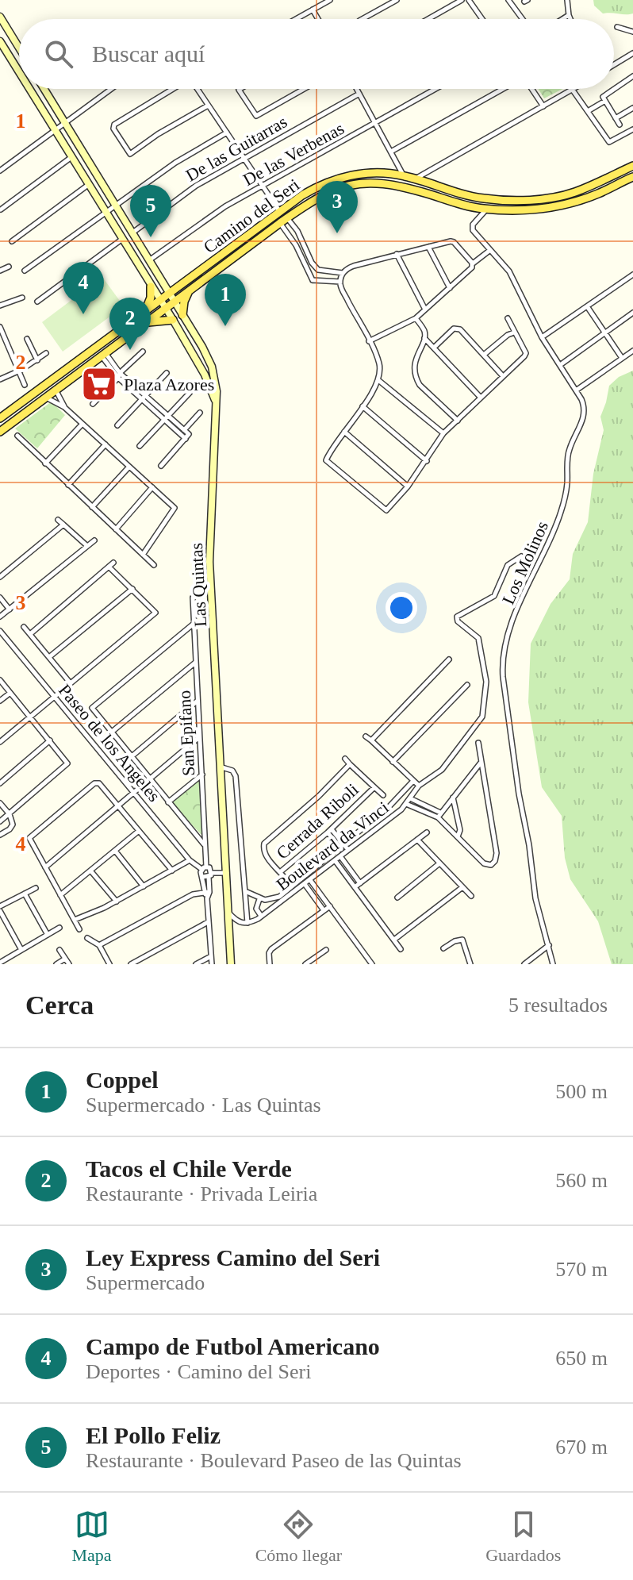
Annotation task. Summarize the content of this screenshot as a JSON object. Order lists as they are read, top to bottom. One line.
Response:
{"streets":{"main road":["Camino del Seri"],"street":["De las Guitarras","De las Verbenas","Los Molinos","Las Quintas","San Epifano","Paseo de los Angeles","Cerrada Riboli","Boulevard da Vinci"]},"crossings":[["De las Guitarras","Las Quintas"],["De las Verbenas","Las Quintas"],["Camino del Seri","Los Molinos"],["Camino del Seri","Las Quintas"],["San Epifano","Paseo de los Angeles"]],"places":{"supermarket":["Plaza Azores"]},"page":{"search":"Buscar aquí","pins":["3","5","4","1","2"],"heading":["Cerca","5 resultados"],"list":[{"mark":"1","name":"Coppel","note":"Supermercado · Las Quintas","value":"500 m"},{"mark":"2","name":"Tacos el Chile Verde","note":"Restaurante · Privada Leiria","value":"560 m"},{"mark":"3","name":"Ley Express Camino del Seri","note":"Supermercado","value":"570 m"},{"mark":"4","name":"Campo de Futbol Americano","note":"Deportes · Camino del Seri","value":"650 m"},{"mark":"5","name":"El Pollo Feliz","note":"Restaurante · Boulevard Paseo de las Quintas","value":"670 m"}],"nav":["Mapa","Cómo llegar","Guardados"]},"grid":{"rows":["1","2","3","4"]}}
